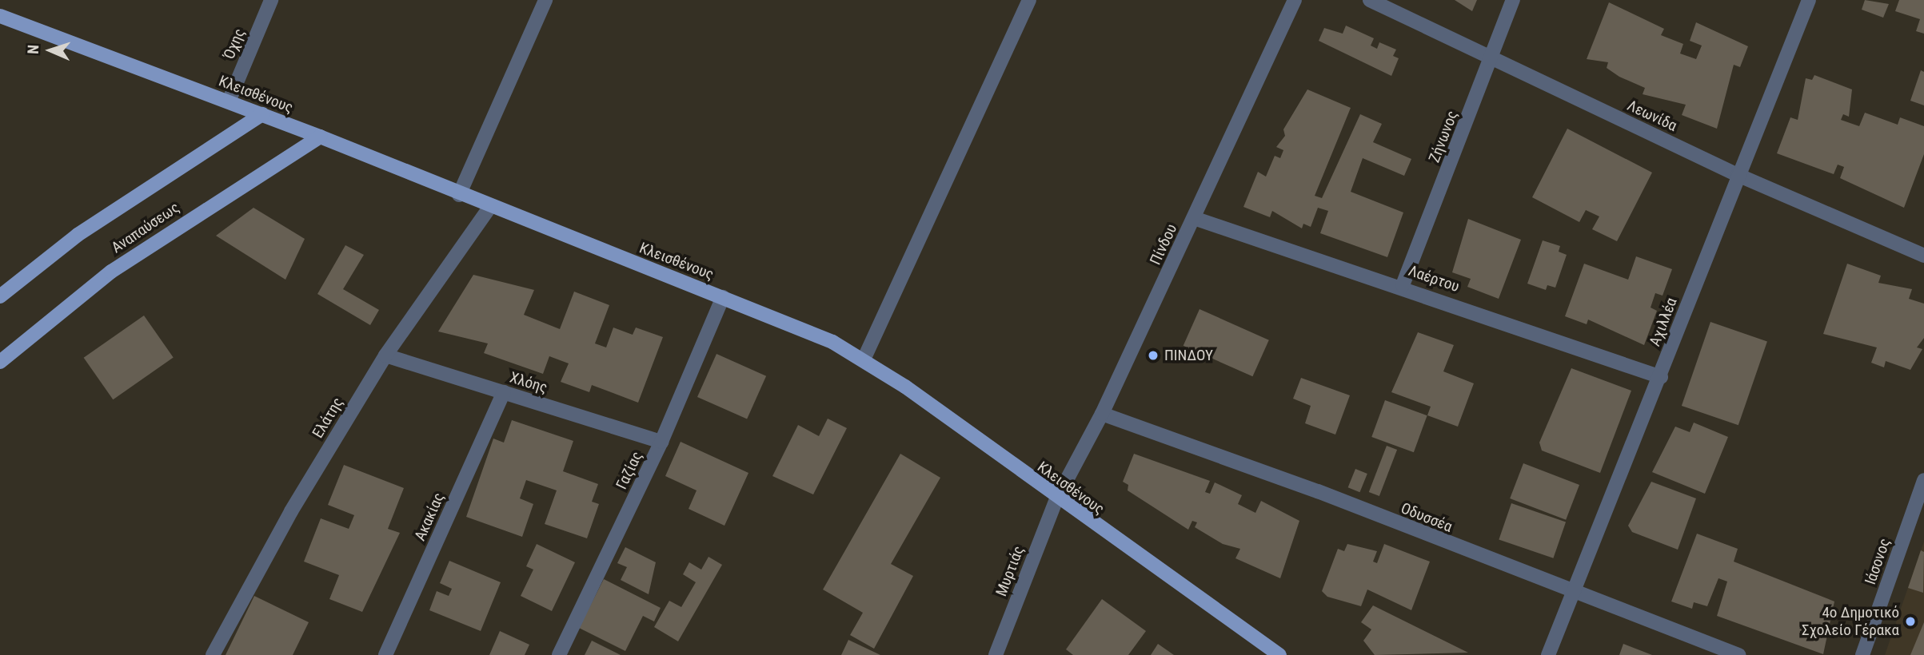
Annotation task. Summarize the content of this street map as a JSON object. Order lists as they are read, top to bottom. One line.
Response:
{"streets":{"main road":["Κλεισθένους","Αναπαύσεως"],"street":["Όχης","Λεωνίδα","Ζήνωνος","Πίνδου","Λαέρτου","Αχιλλέα","Χλόης","Ελάτης","Γαζίας","Ακακίας","Οδυσσέα","Ιάσονος","Μυρτιάς"]},"crossings":[["Όχης","Κλεισθένους"],["Κλεισθένους","Αναπαύσεως"],["Κλεισθένους","Πίνδου"],["Κλεισθένους","Ελάτης"],["Κλεισθένους","Γαζίας"],["Κλεισθένους","Μυρτιάς"],["Λεωνίδα","Ζήνωνος"],["Λεωνίδα","Αχιλλέα"],["Ζήνωνος","Λαέρτου"],["Πίνδου","Λαέρτου"],["Πίνδου","Οδυσσέα"],["Πίνδου","Μυρτιάς"],["Λαέρτου","Αχιλλέα"],["Αχιλλέα","Οδυσσέα"],["Χλόης","Ελάτης"],["Χλόης","Γαζίας"],["Χλόης","Ακακίας"]],"places":["ΠΙΝΔΟΥ","4ο Δημοτικό Σχολείο Γέρακα"],"north":"left"}
